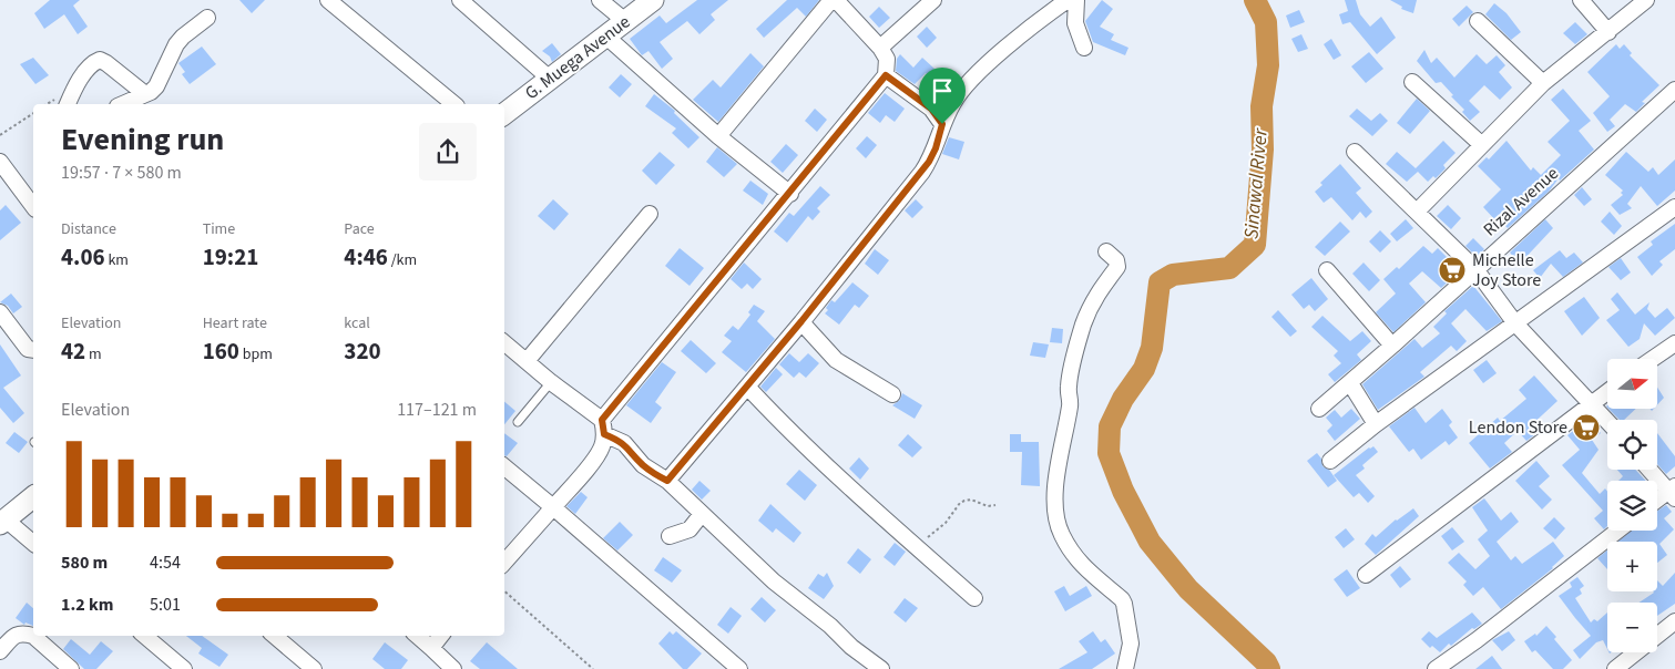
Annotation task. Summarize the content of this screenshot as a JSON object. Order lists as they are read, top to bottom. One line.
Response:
{"streets":{"street":["G. Muega Avenue","Rizal Avenue"]},"water":["Sinawal River"],"places":{"supermarket":["Michelle Joy Store","Lendon Store"]},"north":"right","page":{"heading":["Evening run","19:57 · 7 × 580 m"],"stats":[["Distance","4.06 km"],["Time","19:21"],["Pace","4:46 /km"],["Elevation","42 m"],["Heart rate","160 bpm"],["kcal","320"]],"map_buttons":["+","−"],"chart":["Elevation","117–121 m"],"list":[{"name":"580 m","note":"4:54"},{"name":"1.2 km","note":"5:01"}]}}
